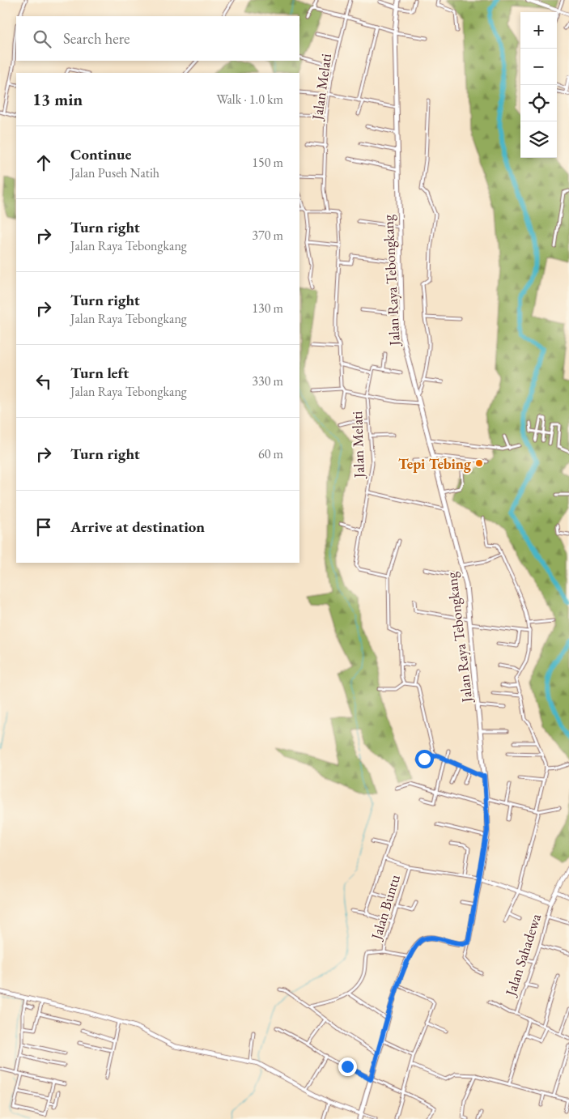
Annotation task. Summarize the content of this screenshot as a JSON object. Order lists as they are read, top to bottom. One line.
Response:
{"streets":{"main road":["Jalan Raya Tebongkang"],"street":["Jalan Melati","Jalan Buntu","Jalan Sahadewa"]},"places":["Tepi Tebing"],"page":{"map_buttons":["+","−"],"search":"Search here","heading":["13 min","Walk · 1.0 km"],"list":[["Continue","Jalan Puseh Natih","150 m"],["Turn right","Jalan Raya Tebongkang","370 m"],["Turn right","Jalan Raya Tebongkang","130 m"],["Turn left","Jalan Raya Tebongkang","330 m"],["Turn right","60 m"],"Arrive at destination"]}}
